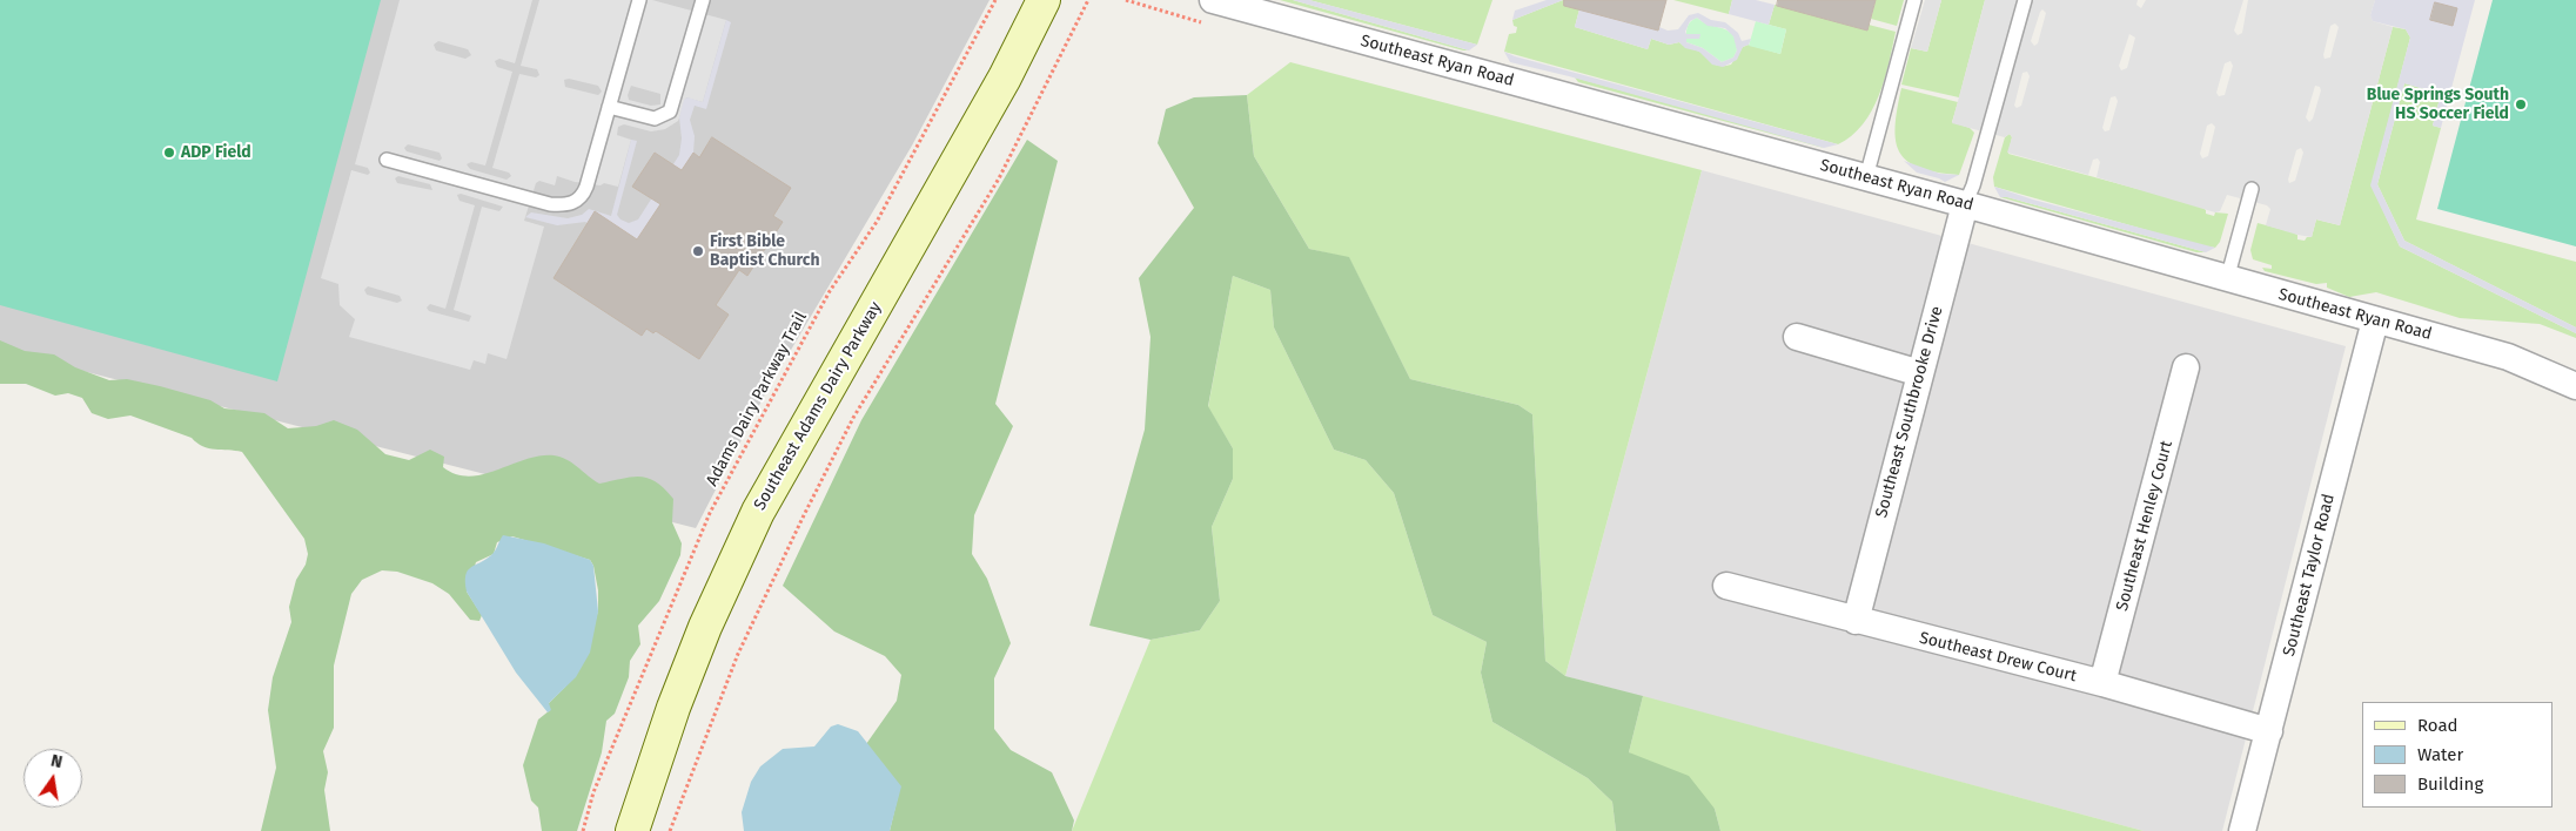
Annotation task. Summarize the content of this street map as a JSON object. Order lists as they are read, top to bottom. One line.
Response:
{"streets":{"main road":["Southeast Adams Dairy Parkway"],"street":["Southeast Ryan Road","Southeast Southbrooke Drive","Southeast Henley Court","Southeast Taylor Road","Southeast Drew Court"],"path":["Adams Dairy Parkway Trail"]},"crossings":[["Southeast Ryan Road","Southeast Southbrooke Drive"],["Southeast Ryan Road","Southeast Taylor Road"],["Southeast Southbrooke Drive","Southeast Drew Court"],["Southeast Henley Court","Southeast Drew Court"],["Southeast Taylor Road","Southeast Drew Court"]],"places":["Blue Springs South HS Soccer Field","ADP Field","First Bible Baptist Church"],"legend":["Road","Water","Building"],"north":"top"}
